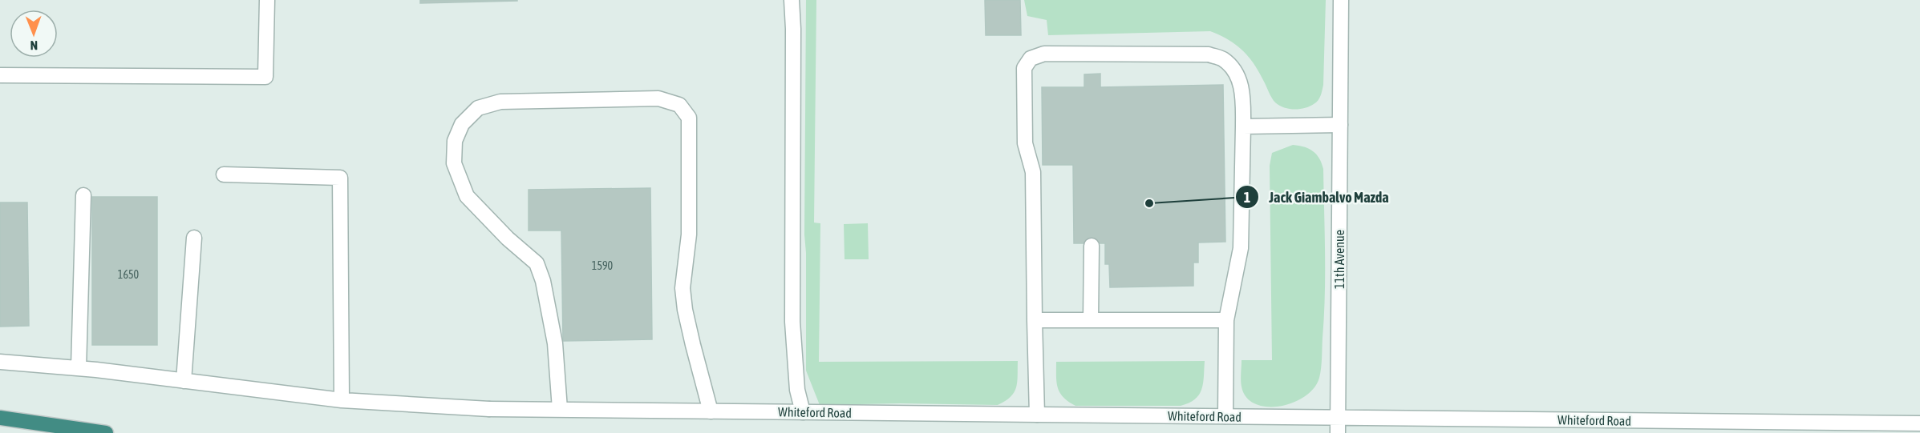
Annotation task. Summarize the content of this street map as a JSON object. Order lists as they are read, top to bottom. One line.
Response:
{"streets":{"street":["11th Avenue","Whiteford Road"]},"crossings":[["11th Avenue","Whiteford Road"]],"places":["Jack Giambalvo Mazda"],"house_numbers":["1590","1650"],"north":"bottom"}
